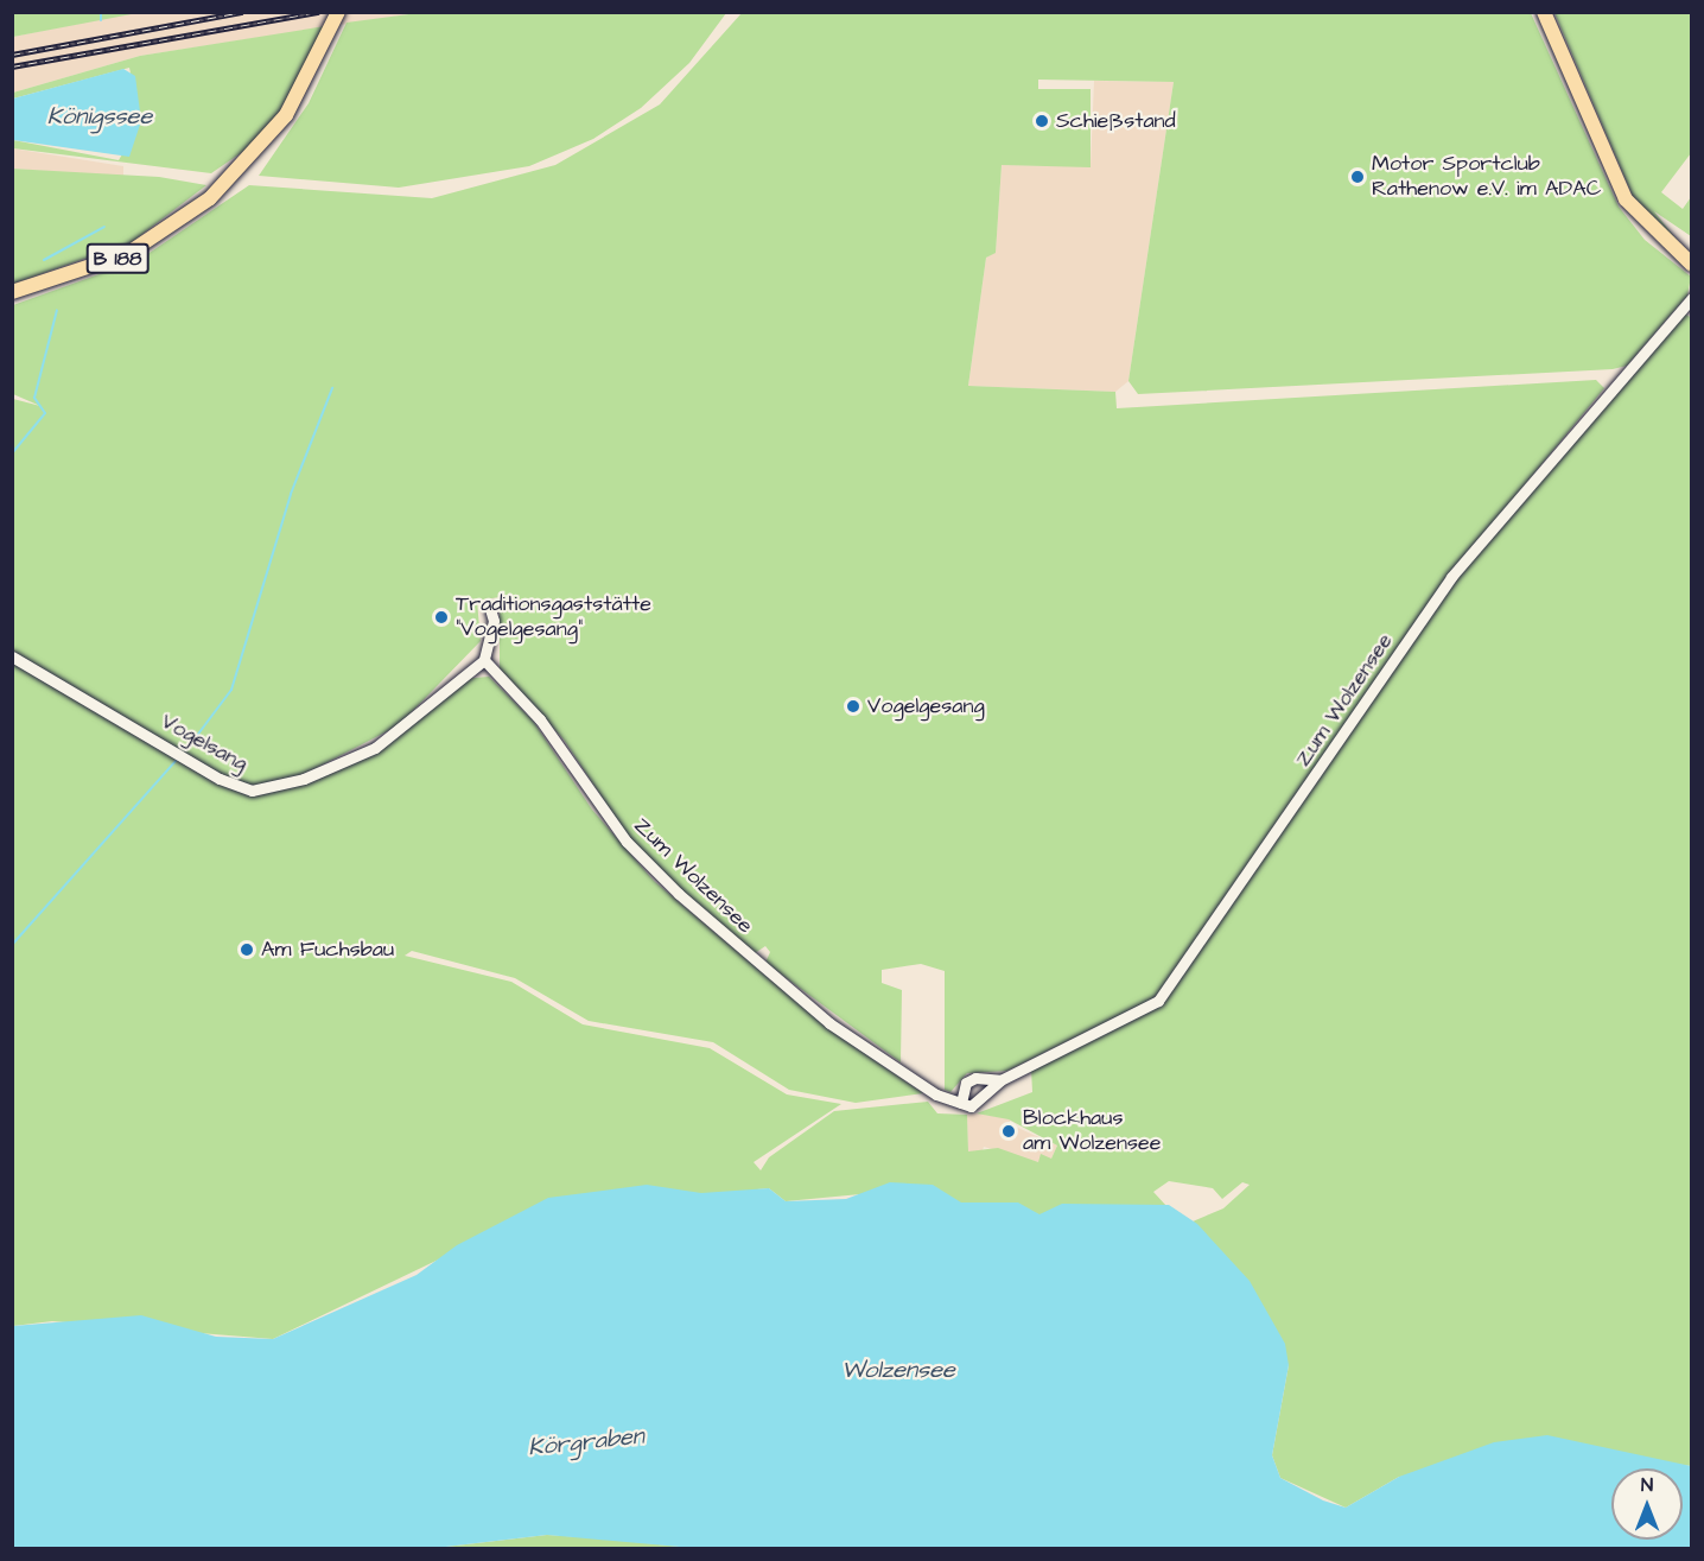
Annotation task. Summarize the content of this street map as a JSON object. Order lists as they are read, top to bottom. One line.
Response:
{"streets":{"main road":["B 188"],"street":["Zum Wolzensee","Vogelsang"]},"crossings":[["Zum Wolzensee","Vogelsang"]],"water":["Königssee","Wolzensee","Körgraben"],"places":["Schießstand","Motor Sportclub Rathenow e.V. im ADAC","Traditionsgaststätte \"Vogelgesang\"","Vogelgesang","Am Fuchsbau","Blockhaus am Wolzensee"],"north":"top"}
